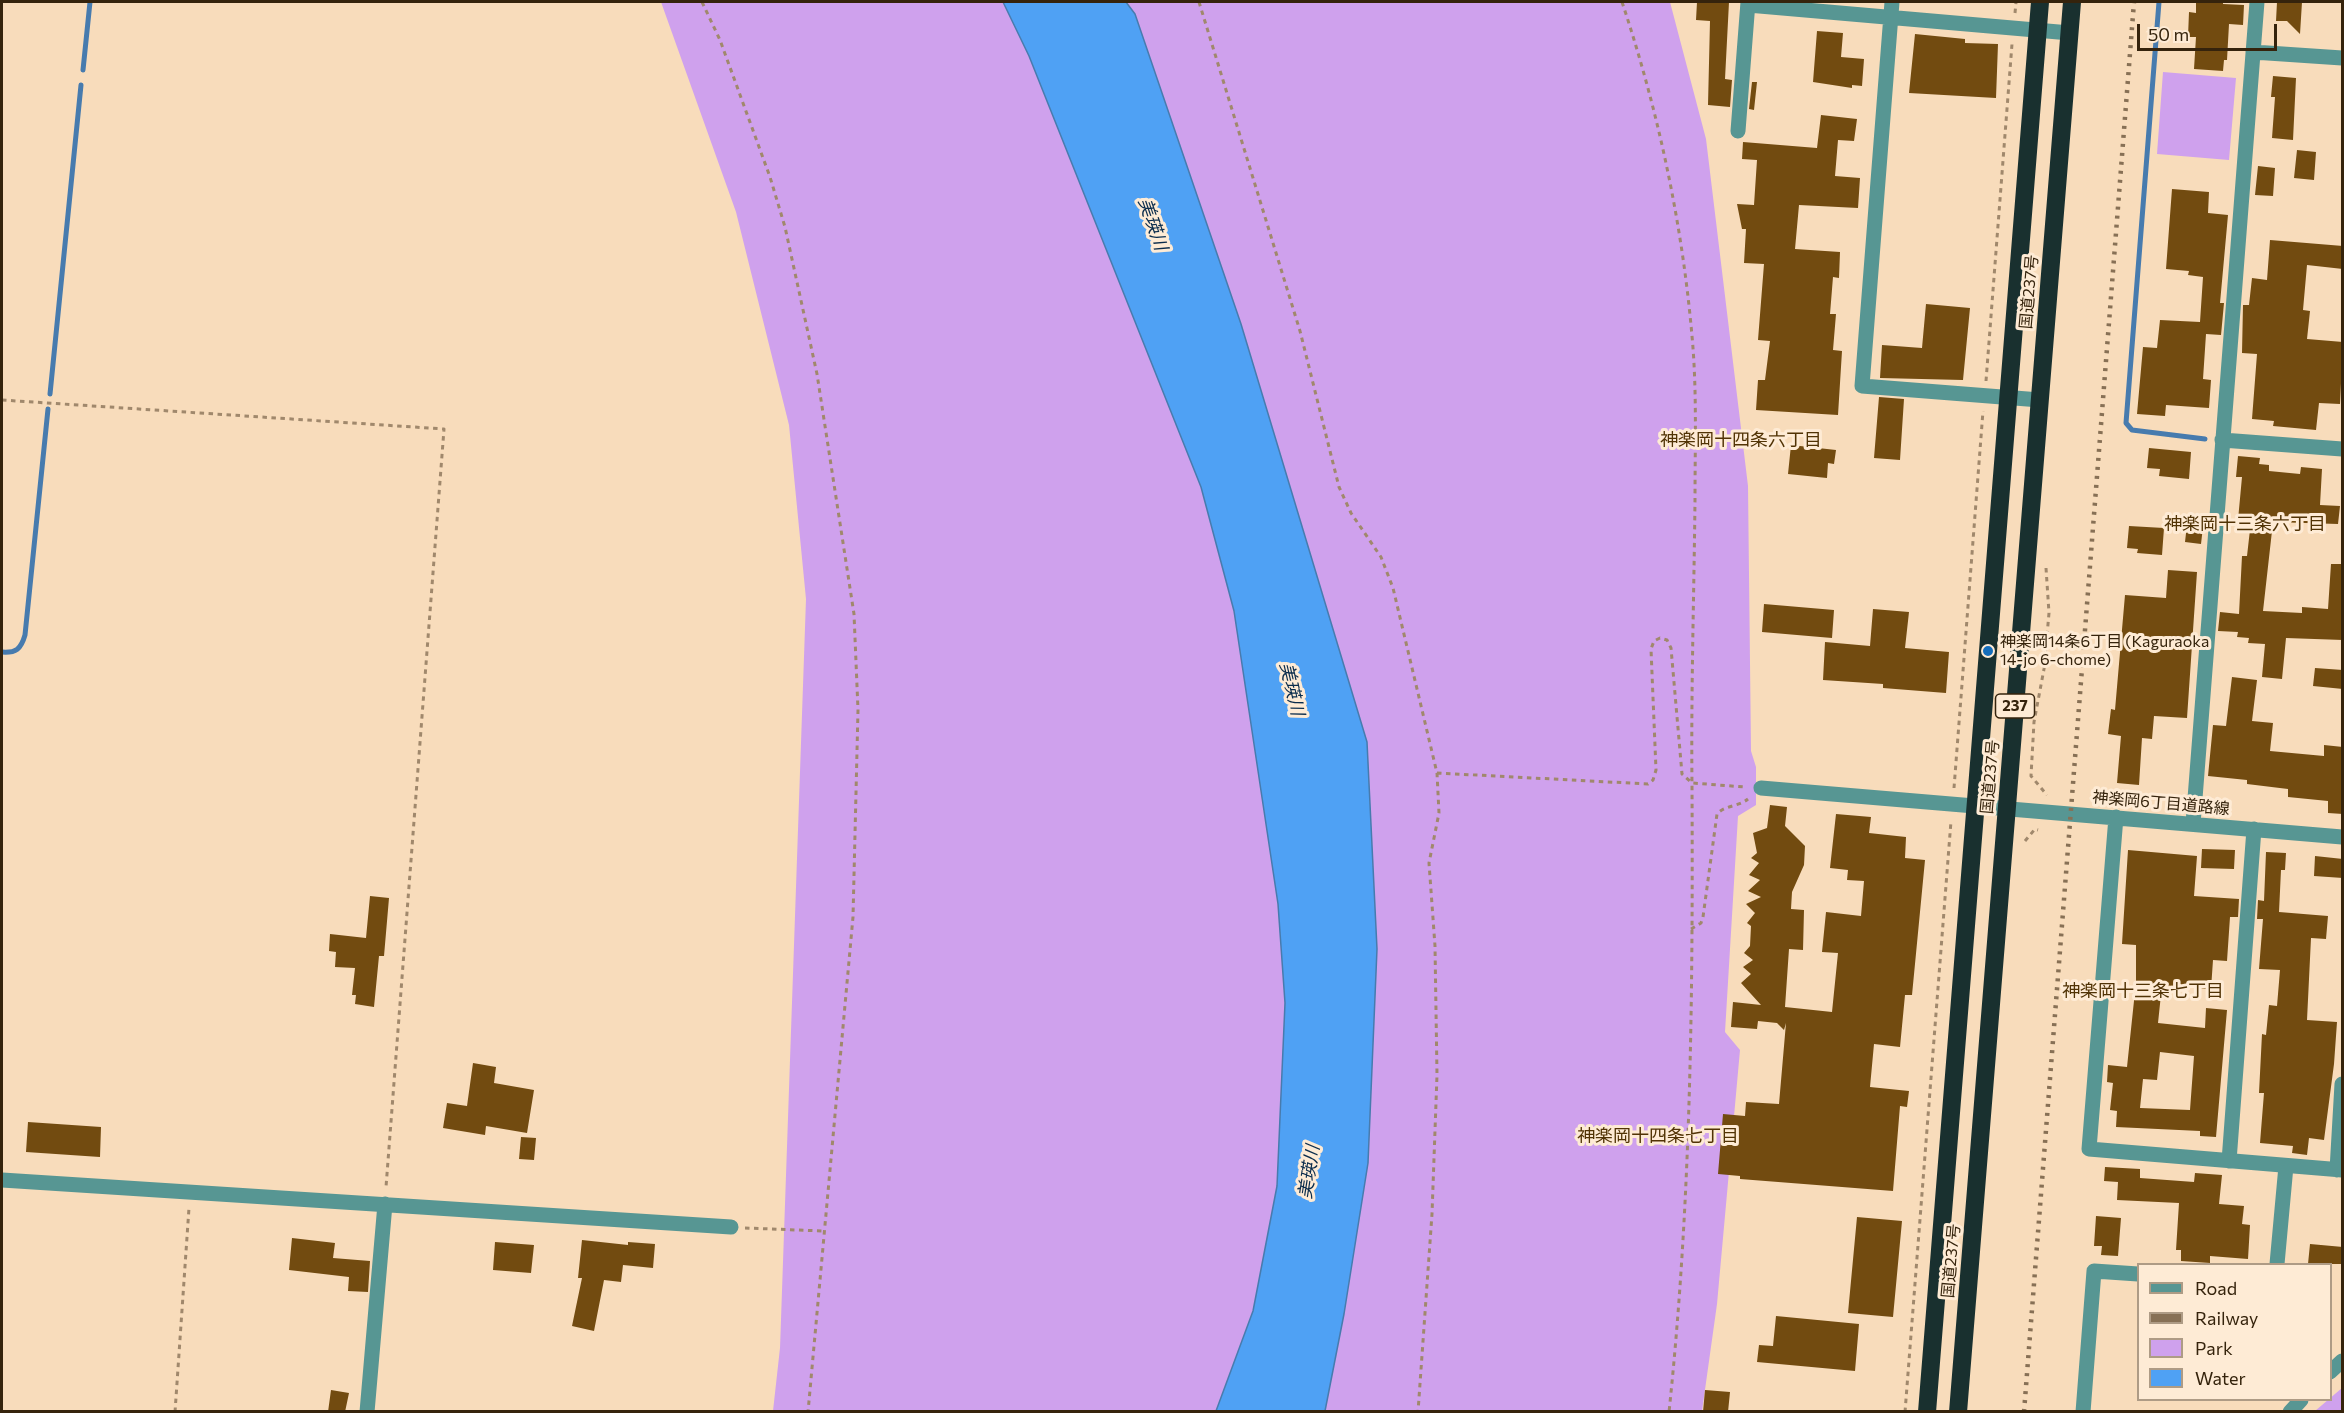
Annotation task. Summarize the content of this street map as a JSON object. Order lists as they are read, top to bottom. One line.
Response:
{"streets":{"highway":["国道237号","237"],"street":["神楽岡6丁目道路線"]},"crossings":[["国道237号","神楽岡6丁目道路線"]],"districts":["神楽岡十四条六丁目","神楽岡十三条六丁目","神楽岡十三条七丁目","神楽岡十四条七丁目"],"water":["美瑛川"],"places":["神楽岡14条6丁目 (Kaguraoka 14-jo 6-chome)"],"legend":["Road","Railway","Park","Water"],"scale_bar":"50 m"}
